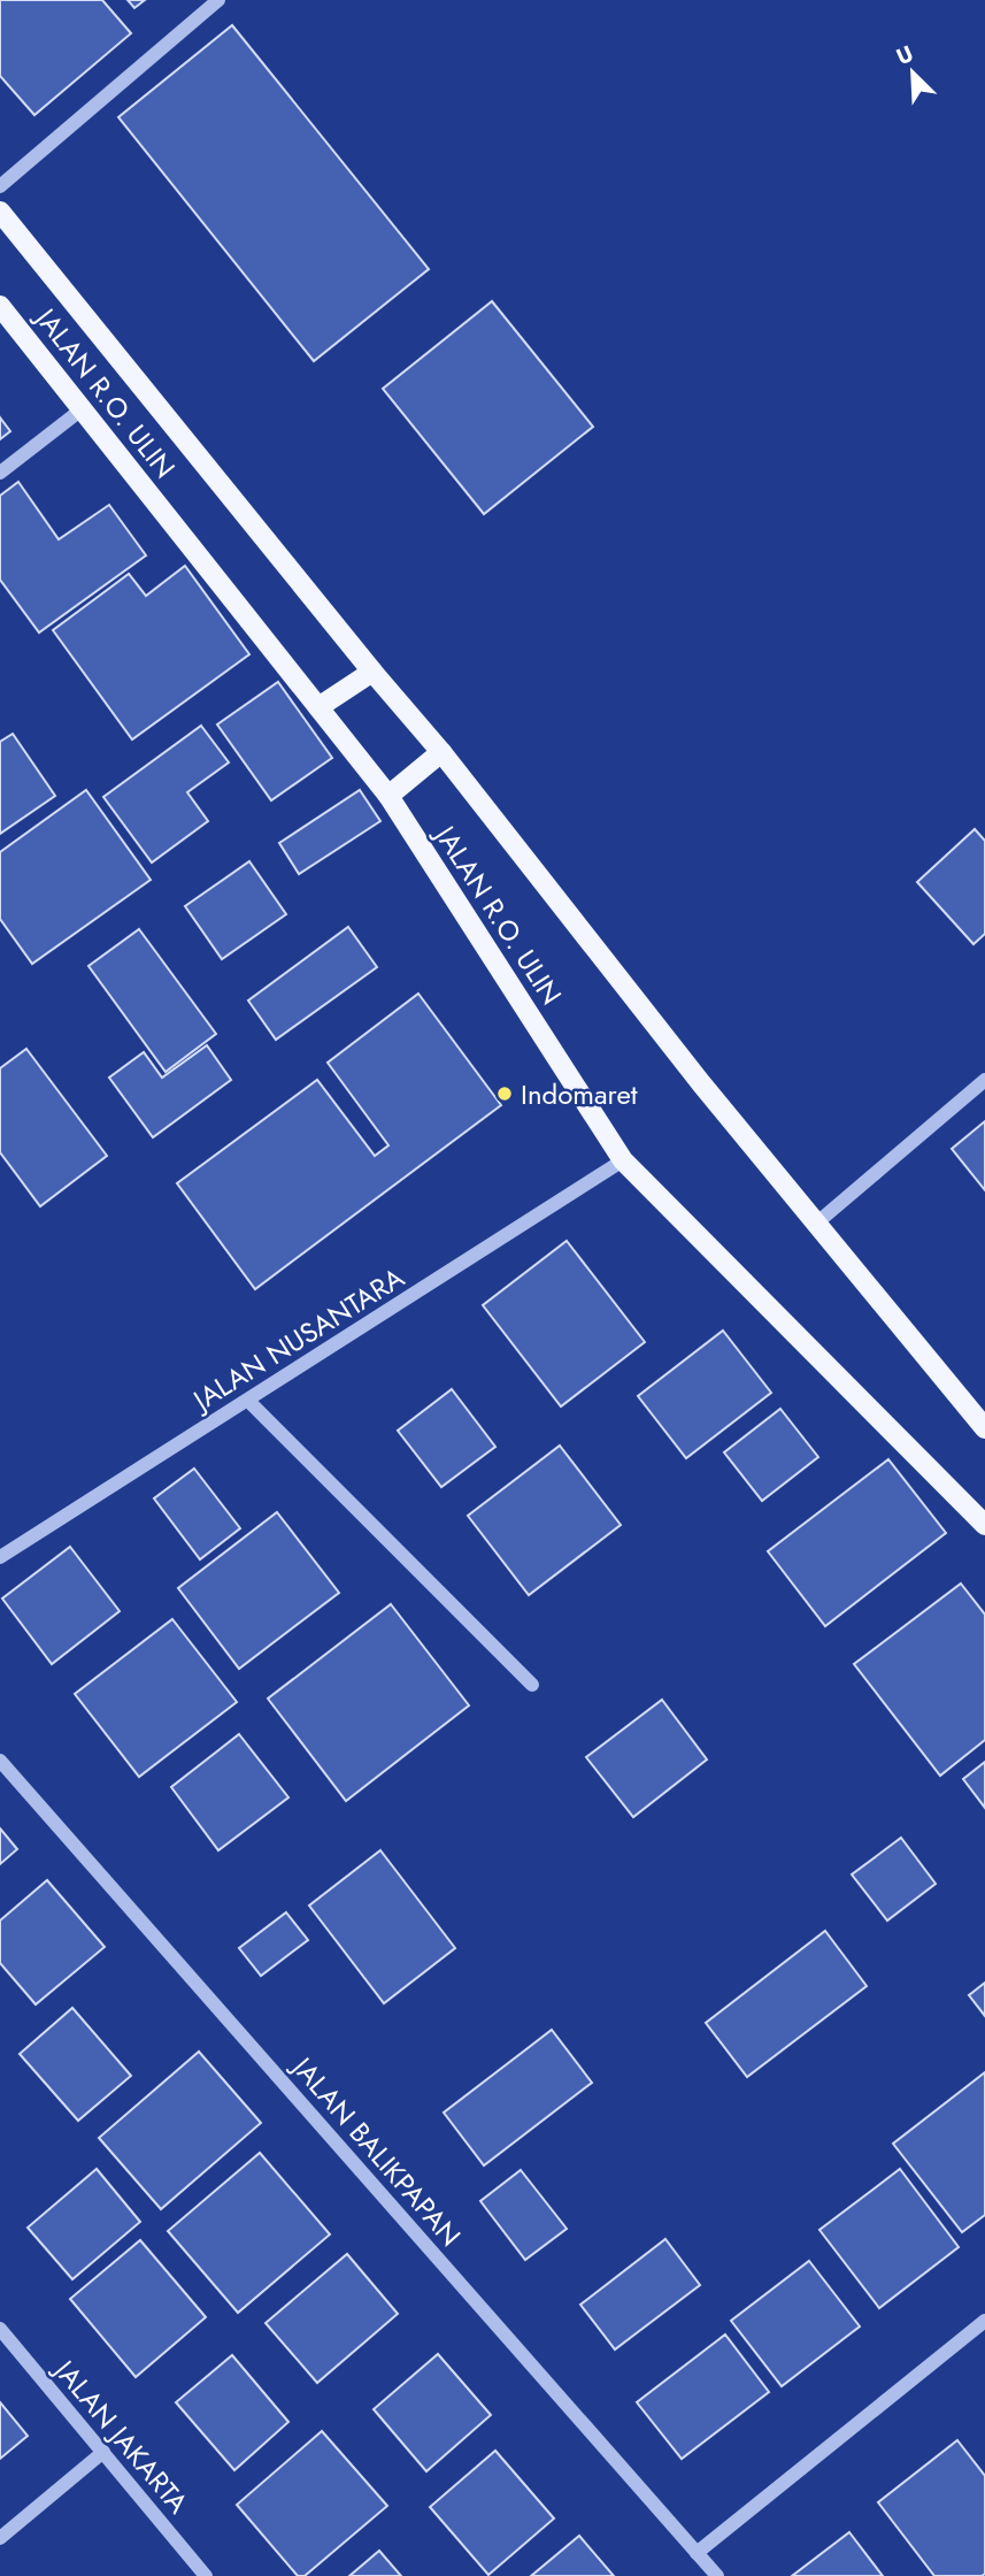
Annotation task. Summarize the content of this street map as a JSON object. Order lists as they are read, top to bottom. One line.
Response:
{"streets":{"main road":["JALAN R.O. ULIN"],"street":["JALAN NUSANTARA","JALAN BALIKPAPAN","JALAN JAKARTA"]},"crossings":[["JALAN R.O. ULIN","JALAN NUSANTARA"]],"places":["Indomaret"],"north":"top left"}
